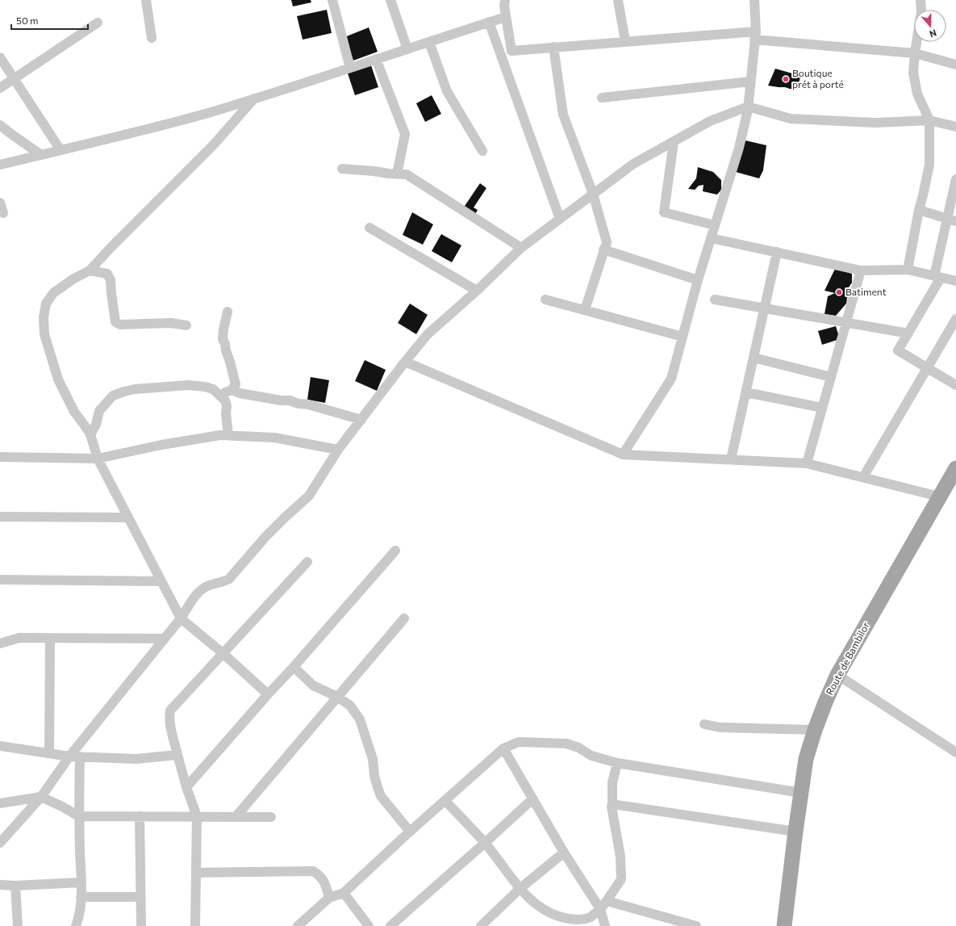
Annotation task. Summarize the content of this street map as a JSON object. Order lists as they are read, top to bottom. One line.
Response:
{"streets":{"main road":["Route de Bambilor"]},"places":["Boutique prét à porté","Batiment"],"scale_bar":"50 m","north":"bottom"}
